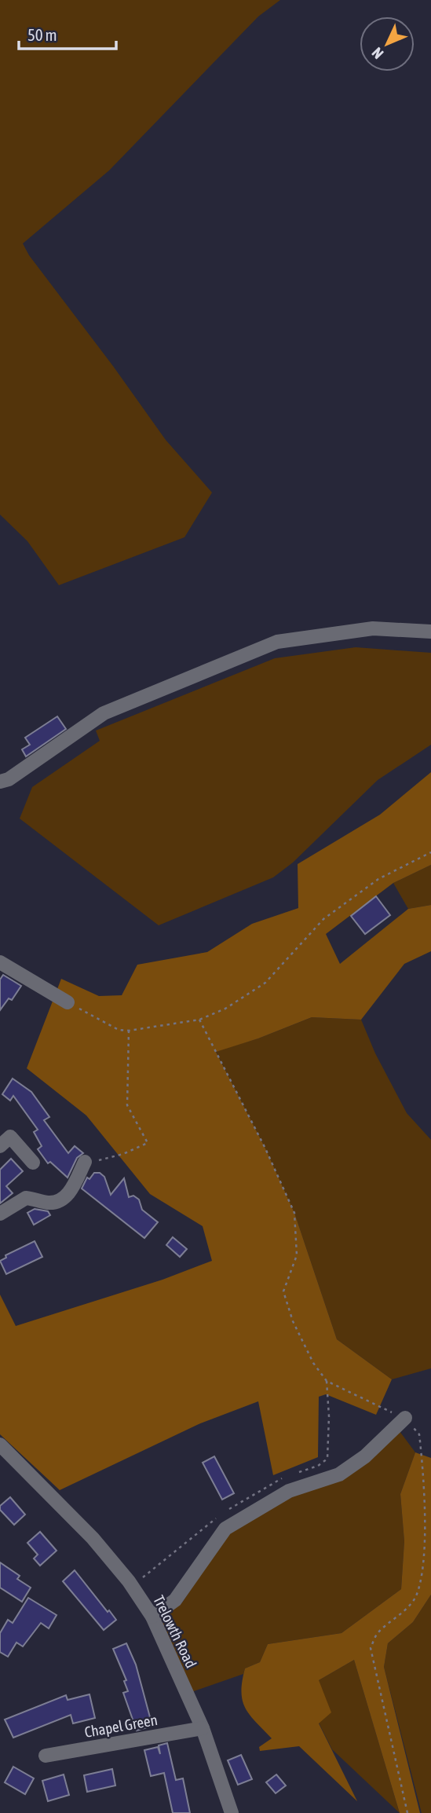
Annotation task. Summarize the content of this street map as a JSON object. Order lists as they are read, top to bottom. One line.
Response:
{"streets":{"street":["Trelowth Road","Chapel Green"]},"crossings":[["Trelowth Road","Chapel Green"]],"scale_bar":"50 m","north":"bottom left"}
